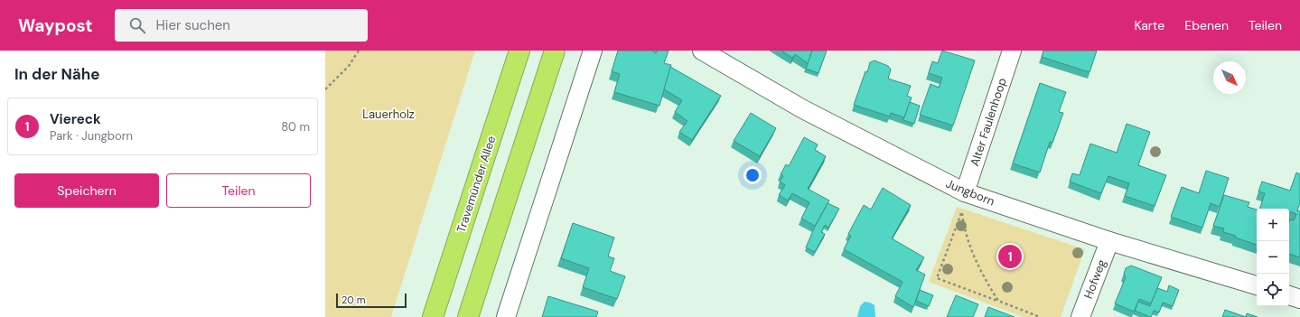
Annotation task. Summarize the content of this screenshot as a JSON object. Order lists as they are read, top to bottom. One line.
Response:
{"streets":{"highway":["Travemünder Allee"],"street":["Alter Faulenhoop","Jungborn","Hofweg"]},"crossings":[["Alter Faulenhoop","Jungborn"],["Jungborn","Hofweg"]],"parks":["Lauerholz"],"scale_bar":"20 m","north":"bottom right","page":{"header":"Waypost","search":"Hier suchen","nav":["Karte","Ebenen","Teilen"],"heading":"In der Nähe","list":[{"mark":"1","name":"Viereck","note":"Park · Jungborn","value":"80 m"}],"buttons":["Speichern","Teilen"],"map_buttons":["+","−"],"pins":"1","scale":"20 m"}}
